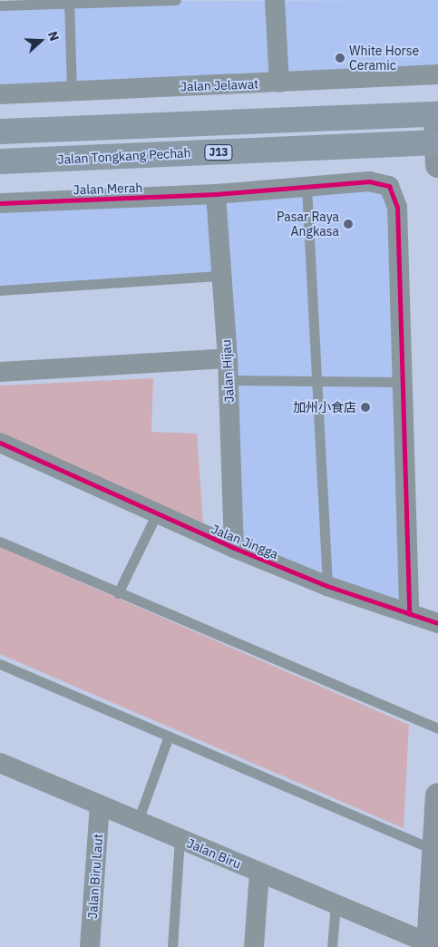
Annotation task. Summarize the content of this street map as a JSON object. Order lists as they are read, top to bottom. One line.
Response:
{"streets":{"main road":["J13","Jalan Tongkang Pechah"],"street":["Jalan Jelawat","Jalan Merah","Jalan Hijau","Jalan Jingga","Jalan Biru","Jalan Biru Laut"]},"crossings":[["Jalan Merah","Jalan Hijau"],["Jalan Merah","Jalan Jingga"],["Jalan Hijau","Jalan Jingga"],["Jalan Biru","Jalan Biru Laut"]],"places":["White Horse Ceramic","Pasar Raya Angkasa","加州小食店"],"north":"right"}
